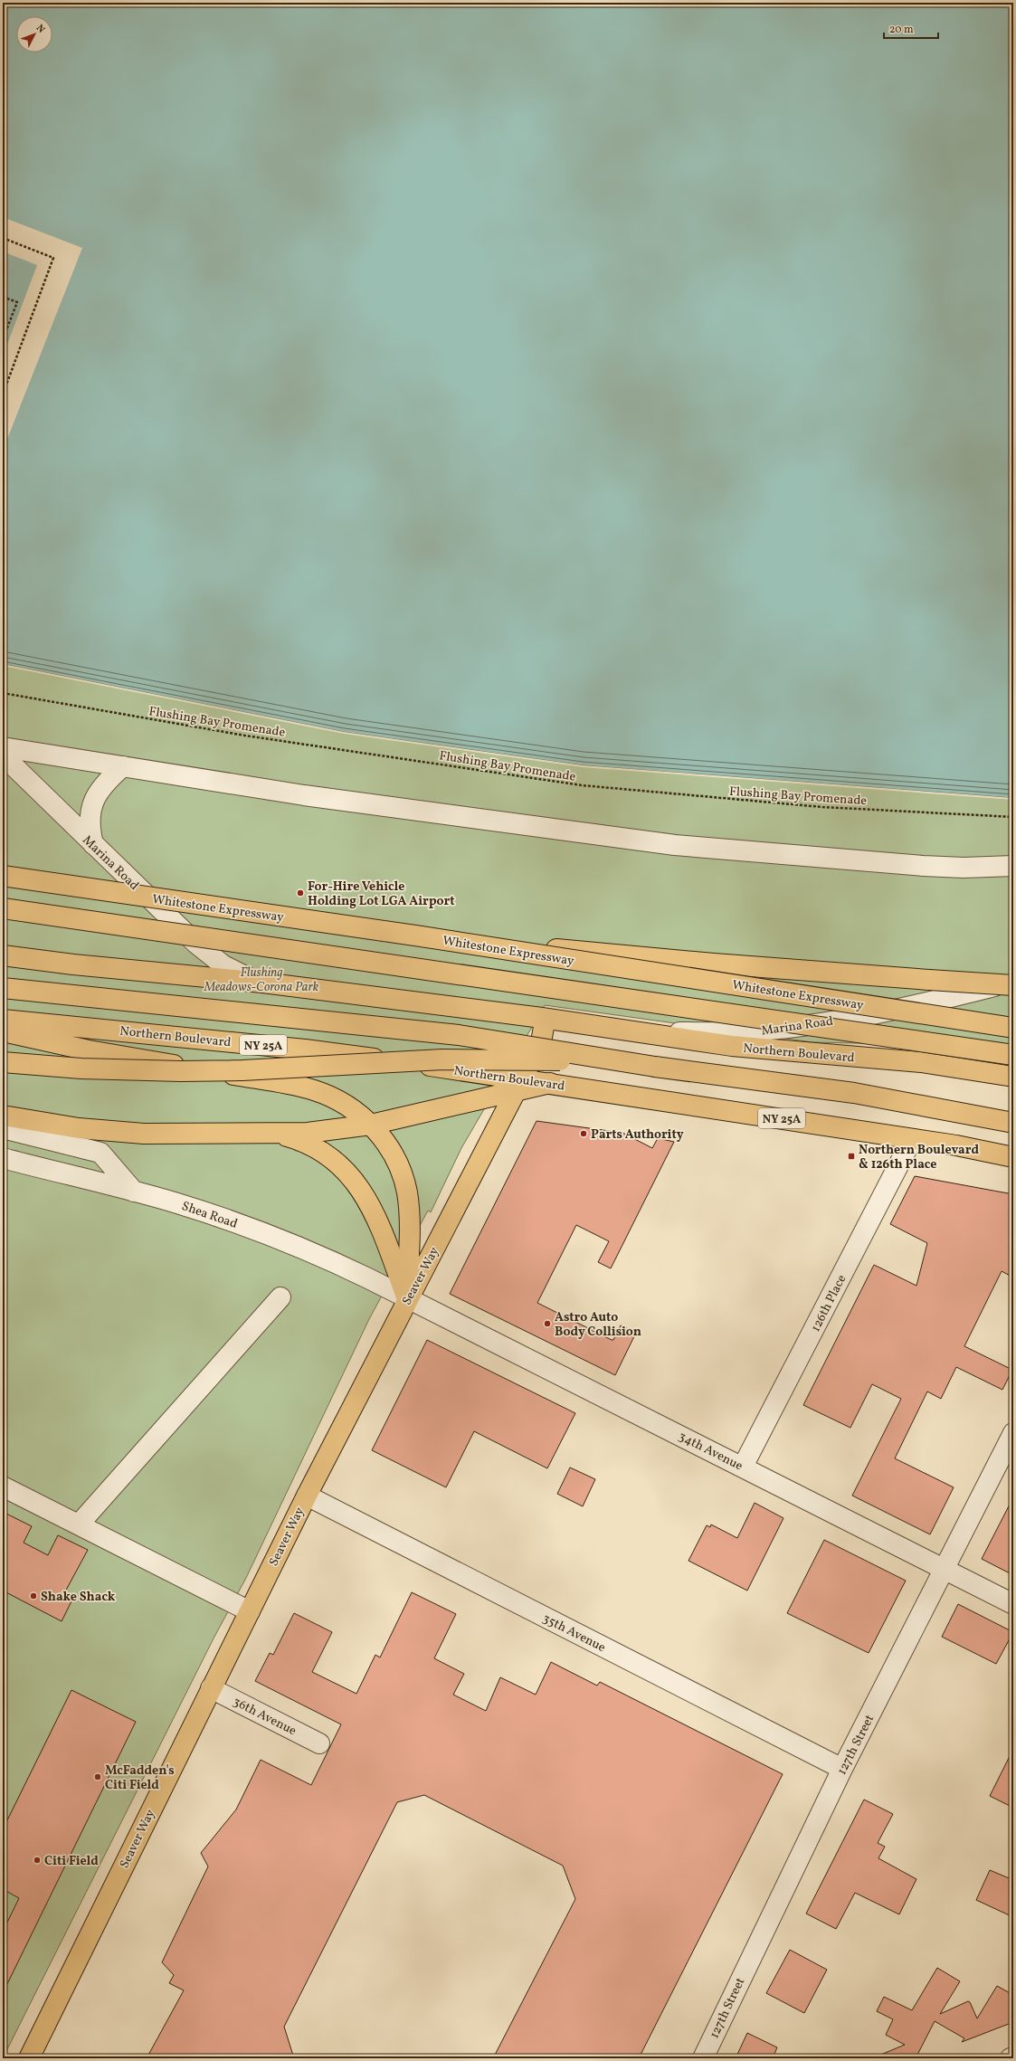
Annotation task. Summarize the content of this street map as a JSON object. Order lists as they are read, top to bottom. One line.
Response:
{"streets":{"main road":["Whitestone Expressway","Northern Boulevard","NY 25A","Seaver Way"],"street":["Marina Road","Shea Road","126th Place","34th Avenue","35th Avenue","36th Avenue","127th Street"],"path":["Flushing Bay Promenade"]},"crossings":[["Marina Road","Northern Boulevard"],["Northern Boulevard","Seaver Way"],["Northern Boulevard","126th Place"],["Shea Road","Seaver Way"],["Shea Road","34th Avenue"],["Seaver Way","34th Avenue"],["Seaver Way","35th Avenue"],["Seaver Way","36th Avenue"],["126th Place","34th Avenue"],["34th Avenue","127th Street"],["35th Avenue","127th Street"]],"parks":["Flushing Meadows-Corona Park"],"places":{"other":["For-Hire Vehicle Holding Lot LGA Airport","Parts Authority","Astro Auto Body Collision","Shake Shack","McFadden's Citi Field","Citi Field"],"transit":["Northern Boulevard & 126th Place"]},"scale_bar":"20 m","north":"top right"}
